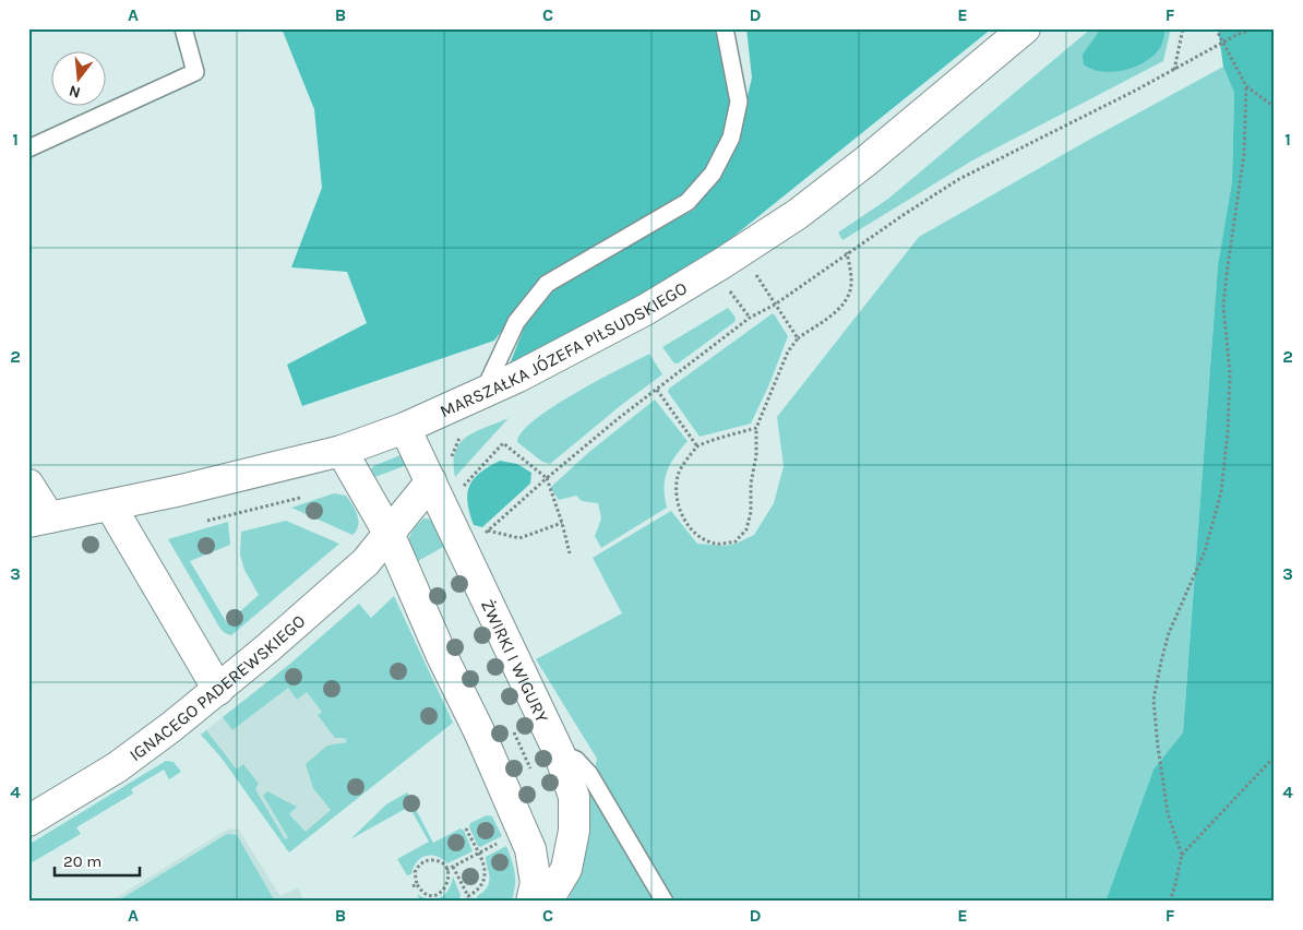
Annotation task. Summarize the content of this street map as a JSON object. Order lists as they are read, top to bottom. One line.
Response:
{"streets":{"street":["MARSZAŁKA JÓZEFA PIŁSUDSKIEGO","ŻWIRKI I WIGURY","IGNACEGO PADEREWSKIEGO"]},"crossings":[["MARSZAŁKA JÓZEFA PIŁSUDSKIEGO","ŻWIRKI I WIGURY"],["ŻWIRKI I WIGURY","IGNACEGO PADEREWSKIEGO"]],"scale_bar":"20 m","north":"bottom","grid":{"columns":["A","B","C","D","E","F"],"rows":["1","2","3","4"]}}
